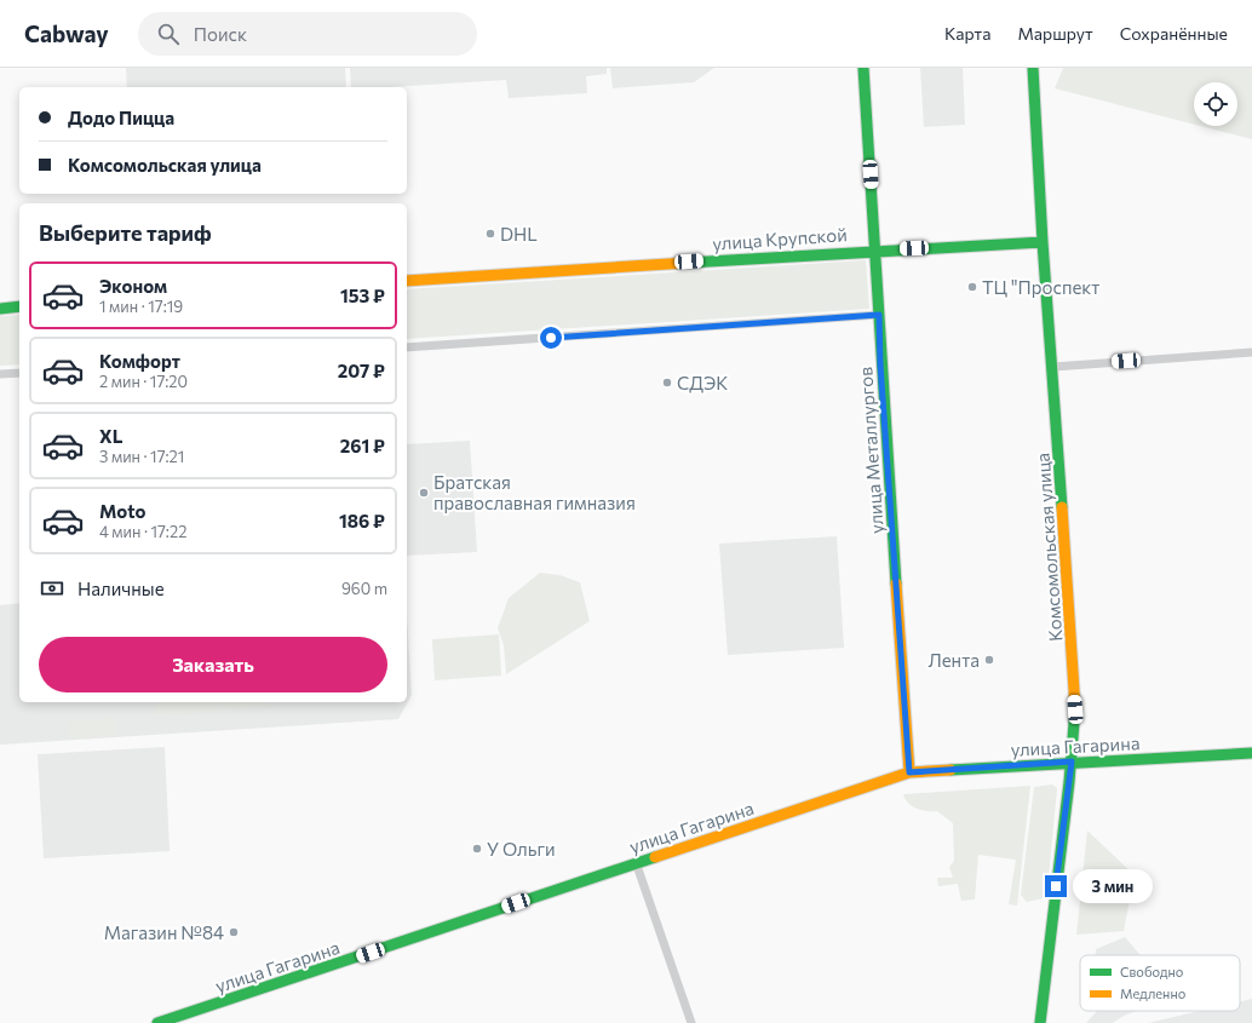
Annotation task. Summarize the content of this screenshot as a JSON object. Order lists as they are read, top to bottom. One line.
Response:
{"streets":{"street":["улица Крупской","улица Металлургов","Комсомольская улица","улица Гагарина"]},"crossings":[["улица Крупской","улица Металлургов"],["улица Крупской","Комсомольская улица"],["улица Металлургов","улица Гагарина"],["Комсомольская улица","улица Гагарина"]],"places":["DHL","ТЦ \"Проспект","СДЭК","Братская православная гимназия","Лента","У Ольги","Магазин №84"],"legend":["Свободно","Медленно"],"page":{"header":"Cabway","search":"Поиск","nav":["Карта","Маршрут","Сохранённые"],"banner":["Додо Пицца","Комсомольская улица"],"heading":"Выберите тариф","list":[{"name":"Эконом","note":"1 мин · 17:19","value":"153 ₽"},{"name":"Комфорт","note":"2 мин · 17:20","value":"207 ₽"},{"name":"XL","note":"3 мин · 17:21","value":"261 ₽"},{"name":"Moto","note":"4 мин · 17:22","value":"186 ₽"}],"pay":["Наличные","960 m"],"buttons":"Заказать","bubble":"3 мин"}}
